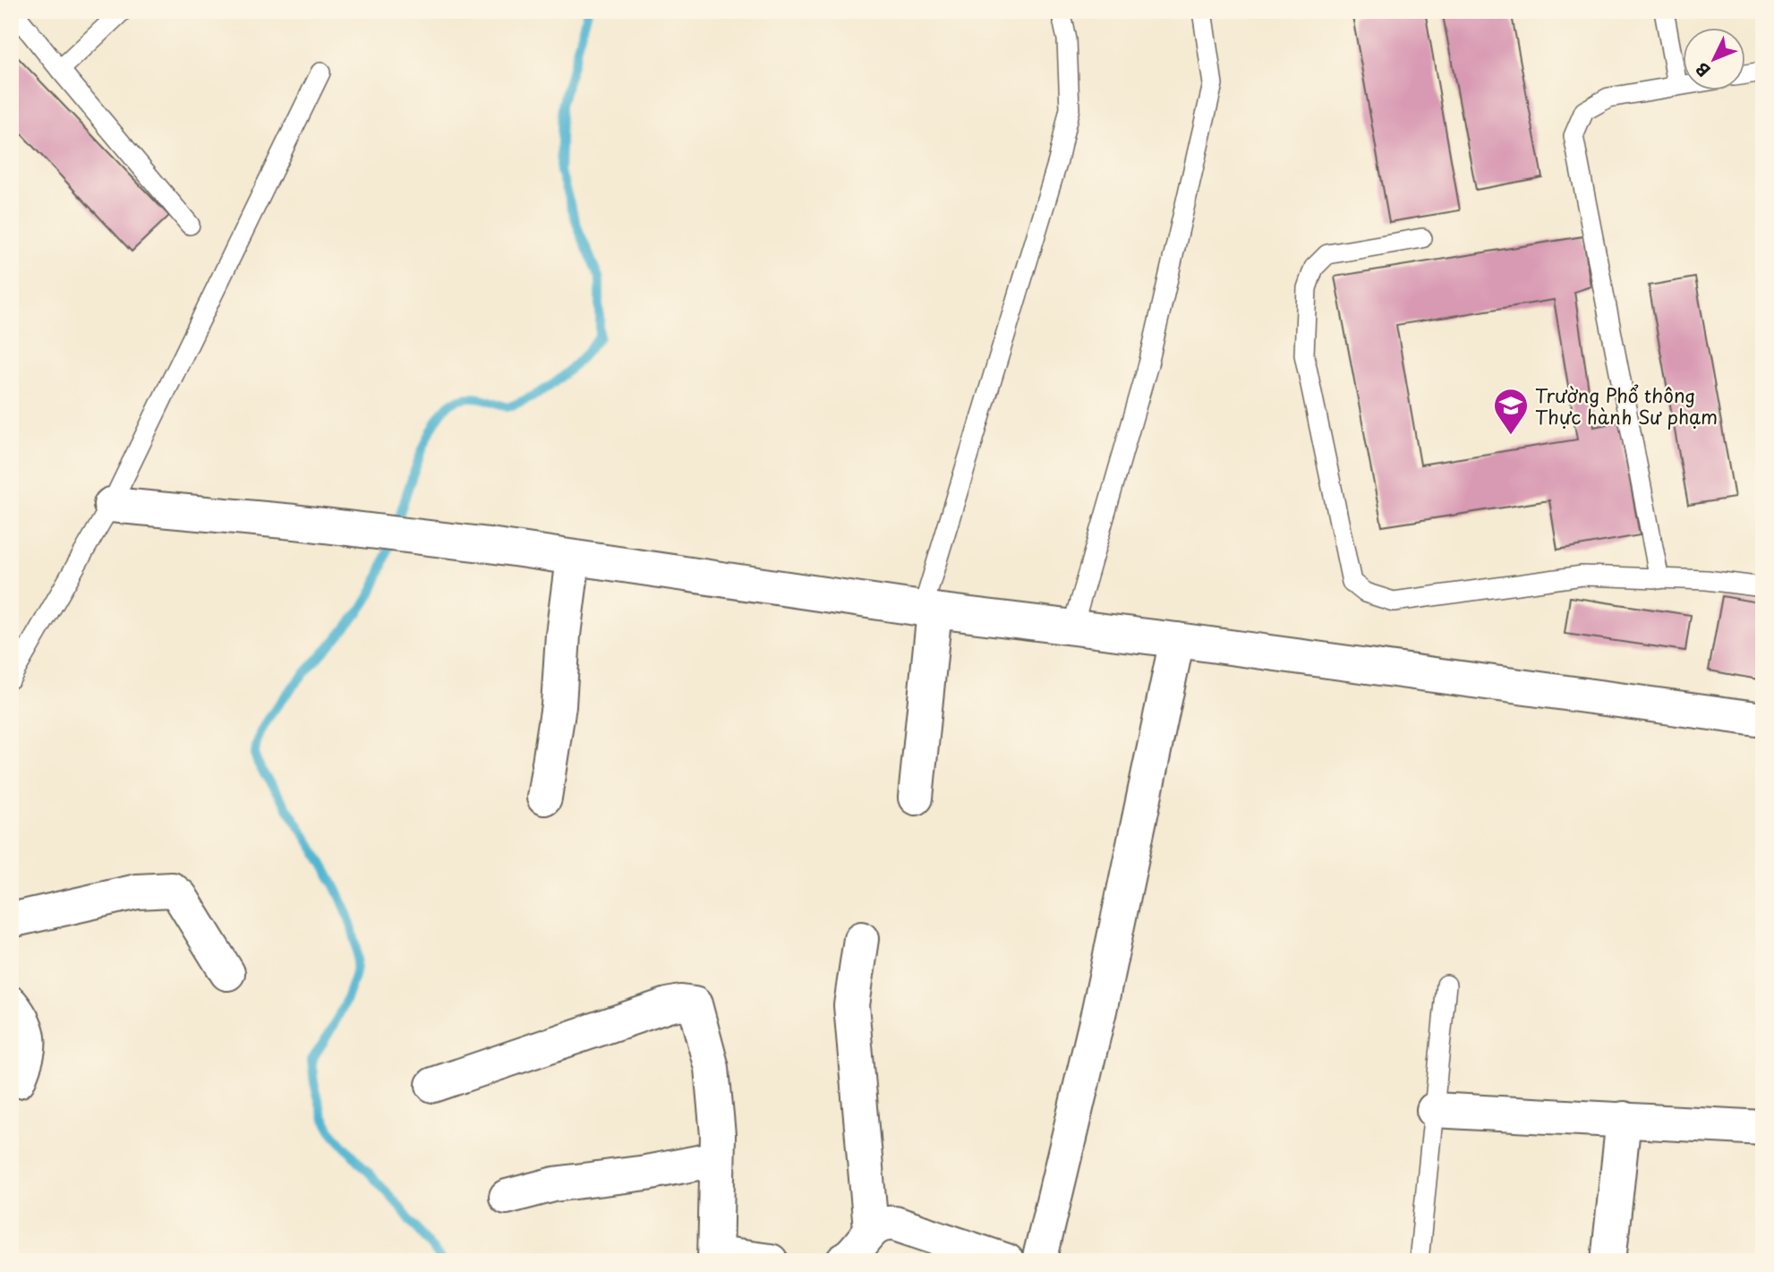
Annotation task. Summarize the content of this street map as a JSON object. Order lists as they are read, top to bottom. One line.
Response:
{"places":{"school or university":["Trường Phổ thông Thực hành Sư phạm"]},"north":"bottom left"}
